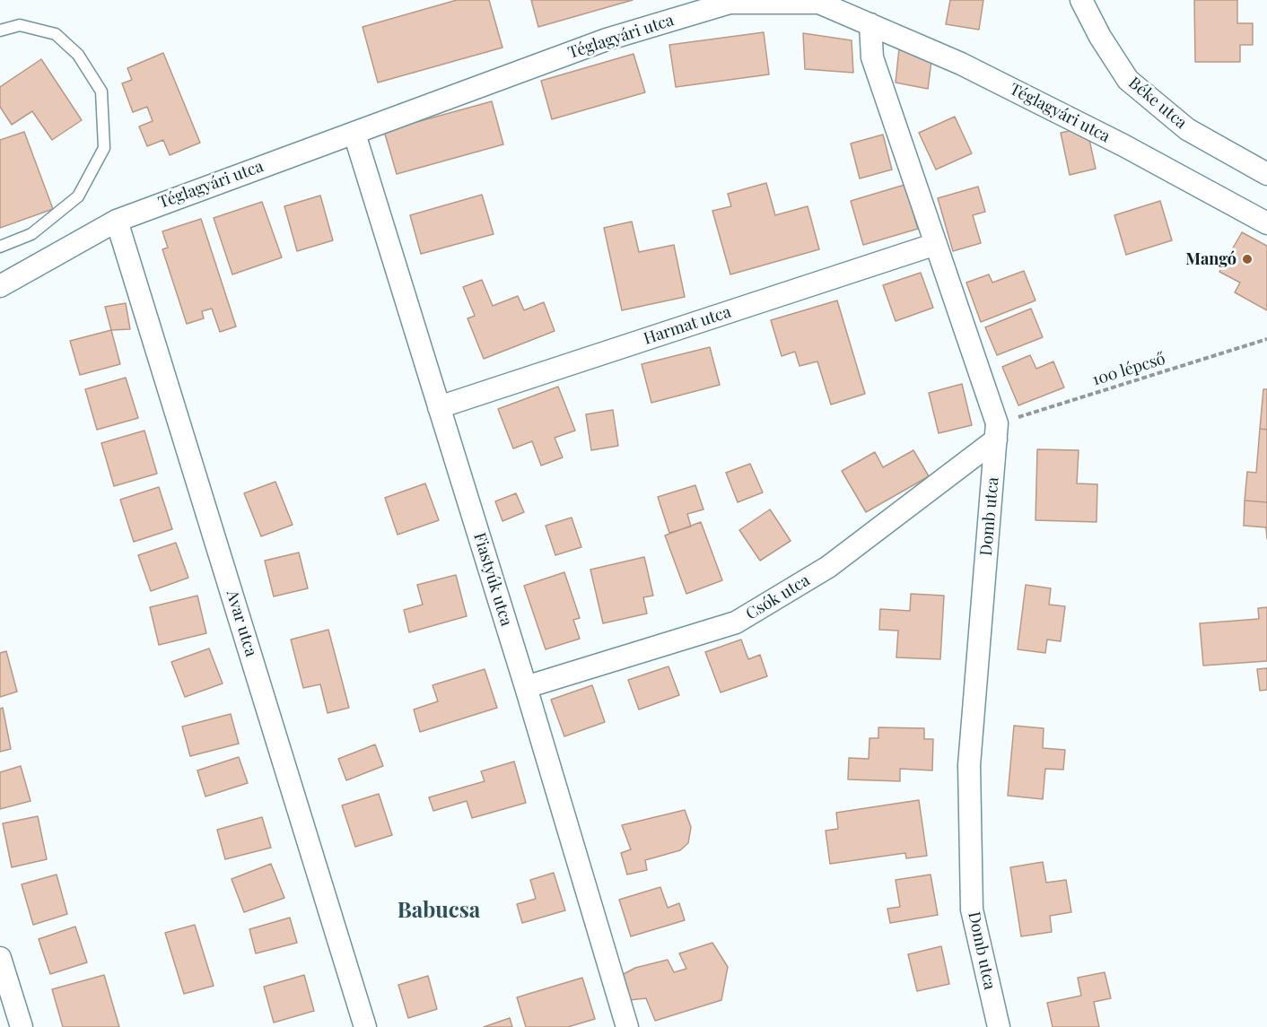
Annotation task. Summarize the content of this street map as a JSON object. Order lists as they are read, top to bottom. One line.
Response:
{"streets":{"street":["Téglagyári utca","Béke utca","Harmat utca","Domb utca","Fiastyúk utca","Csók utca","Avar utca"],"path":["100 lépcső"]},"crossings":[["Téglagyári utca","Domb utca"],["Téglagyári utca","Fiastyúk utca"],["Téglagyári utca","Avar utca"],["Harmat utca","Domb utca"],["Harmat utca","Fiastyúk utca"],["100 lépcső","Domb utca"],["100 lépcső","Csók utca"],["Domb utca","Csók utca"],["Fiastyúk utca","Csók utca"]],"districts":["Babucsa"],"places":["Mangó"]}
